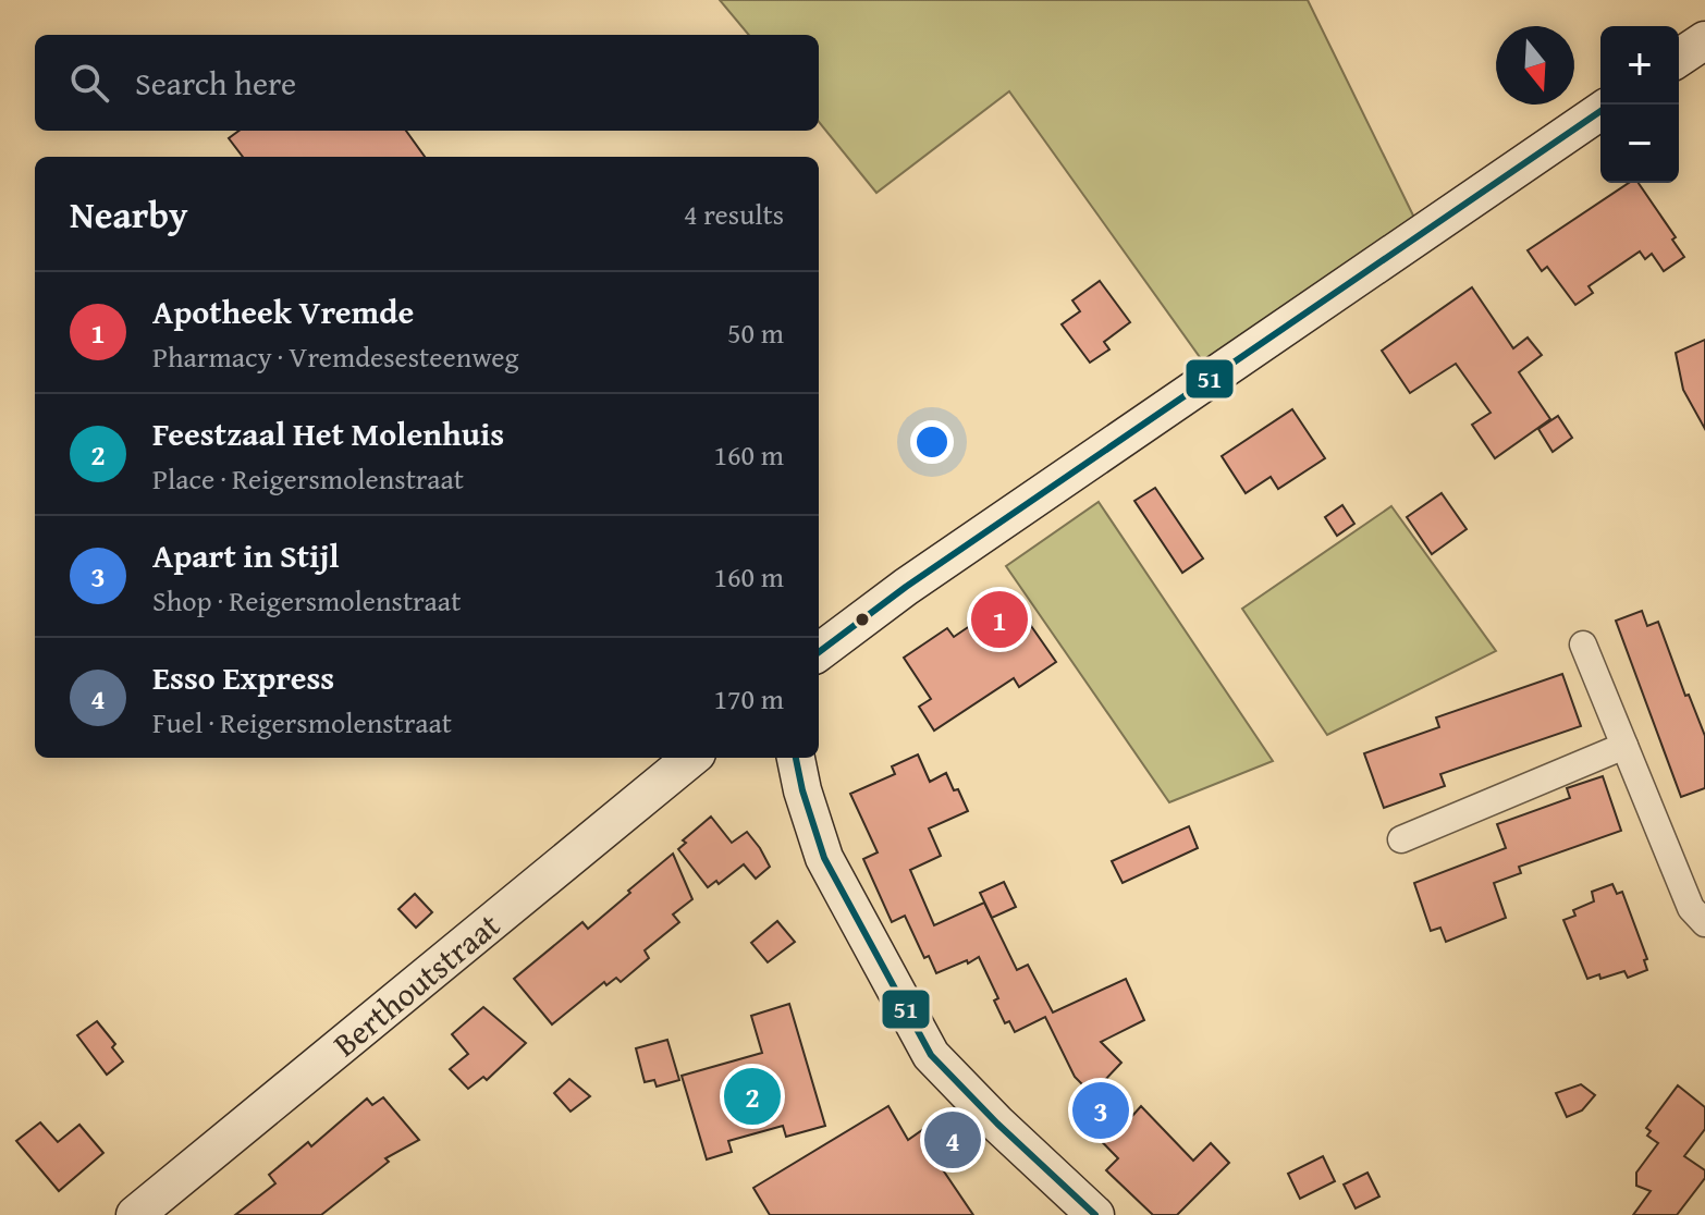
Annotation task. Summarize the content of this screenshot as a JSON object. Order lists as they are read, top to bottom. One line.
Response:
{"streets":{"street":["Berthoutstraat"]},"lines":["transit line 51"],"north":"bottom","page":{"map_buttons":["+","−"],"search":"Search here","heading":["Nearby","4 results"],"list":[{"mark":"1","name":"Apotheek Vremde","note":"Pharmacy · Vremdesesteenweg","value":"50 m"},{"mark":"2","name":"Feestzaal Het Molenhuis","note":"Place · Reigersmolenstraat","value":"160 m"},{"mark":"3","name":"Apart in Stijl","note":"Shop · Reigersmolenstraat","value":"160 m"},{"mark":"4","name":"Esso Express","note":"Fuel · Reigersmolenstraat","value":"170 m"}],"pins":["1","2","3","4"]}}
